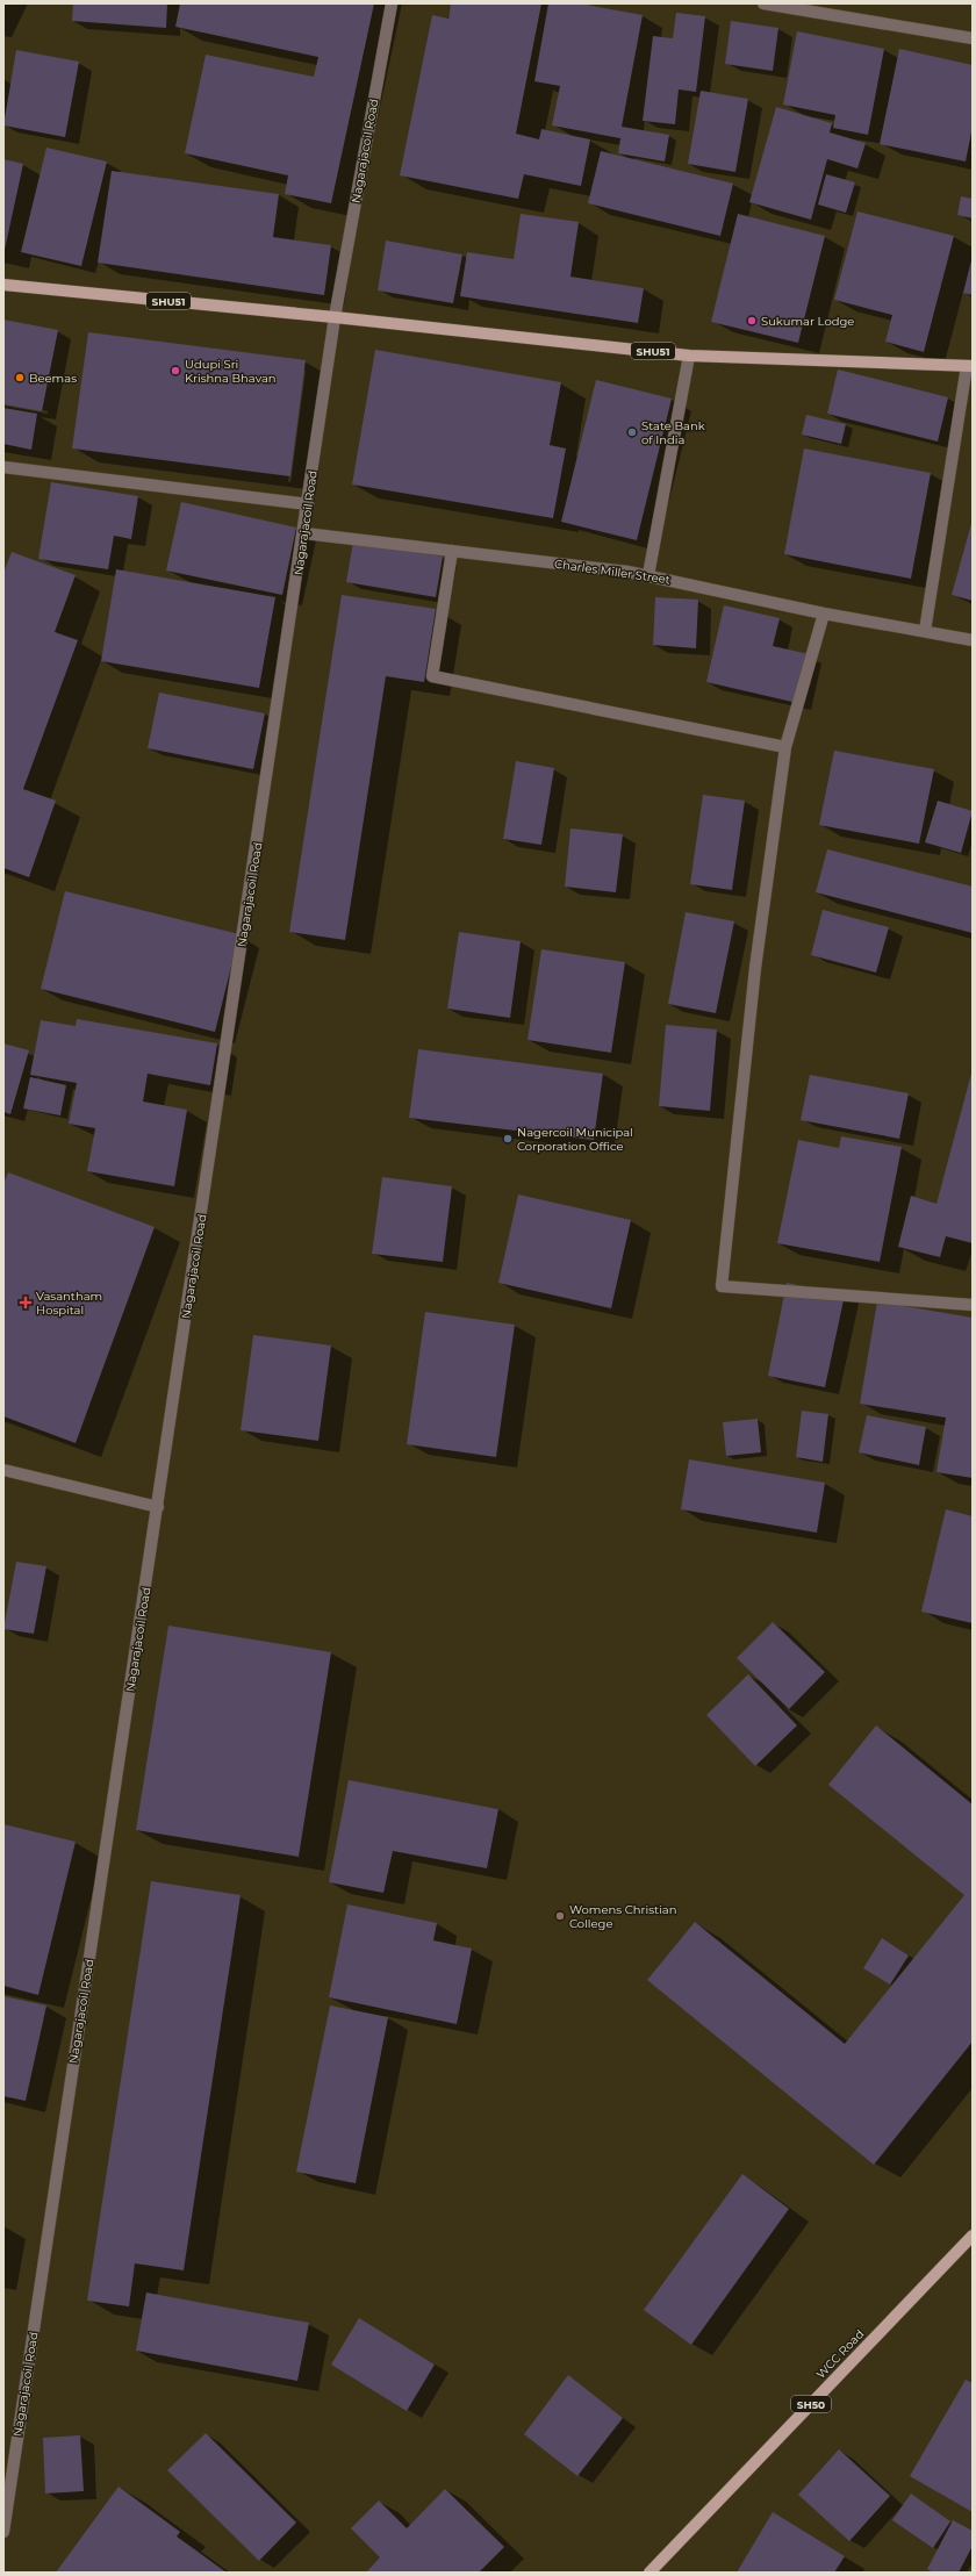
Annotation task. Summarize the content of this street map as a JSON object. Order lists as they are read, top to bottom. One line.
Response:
{"streets":{"main road":["SHU51","WCC Road","SH50"],"street":["Nagarajacoil Road","Charles Miller Street"]},"crossings":[["Nagarajacoil Road","SHU51"],["Nagarajacoil Road","Charles Miller Street"]],"places":{"other":["Sukumar Lodge","Udupi Sri Krishna Bhavan","Beemas","State Bank of India","Nagercoil Municipal Corporation Office","Womens Christian College"],"health":["Vasantham Hospital"]}}
